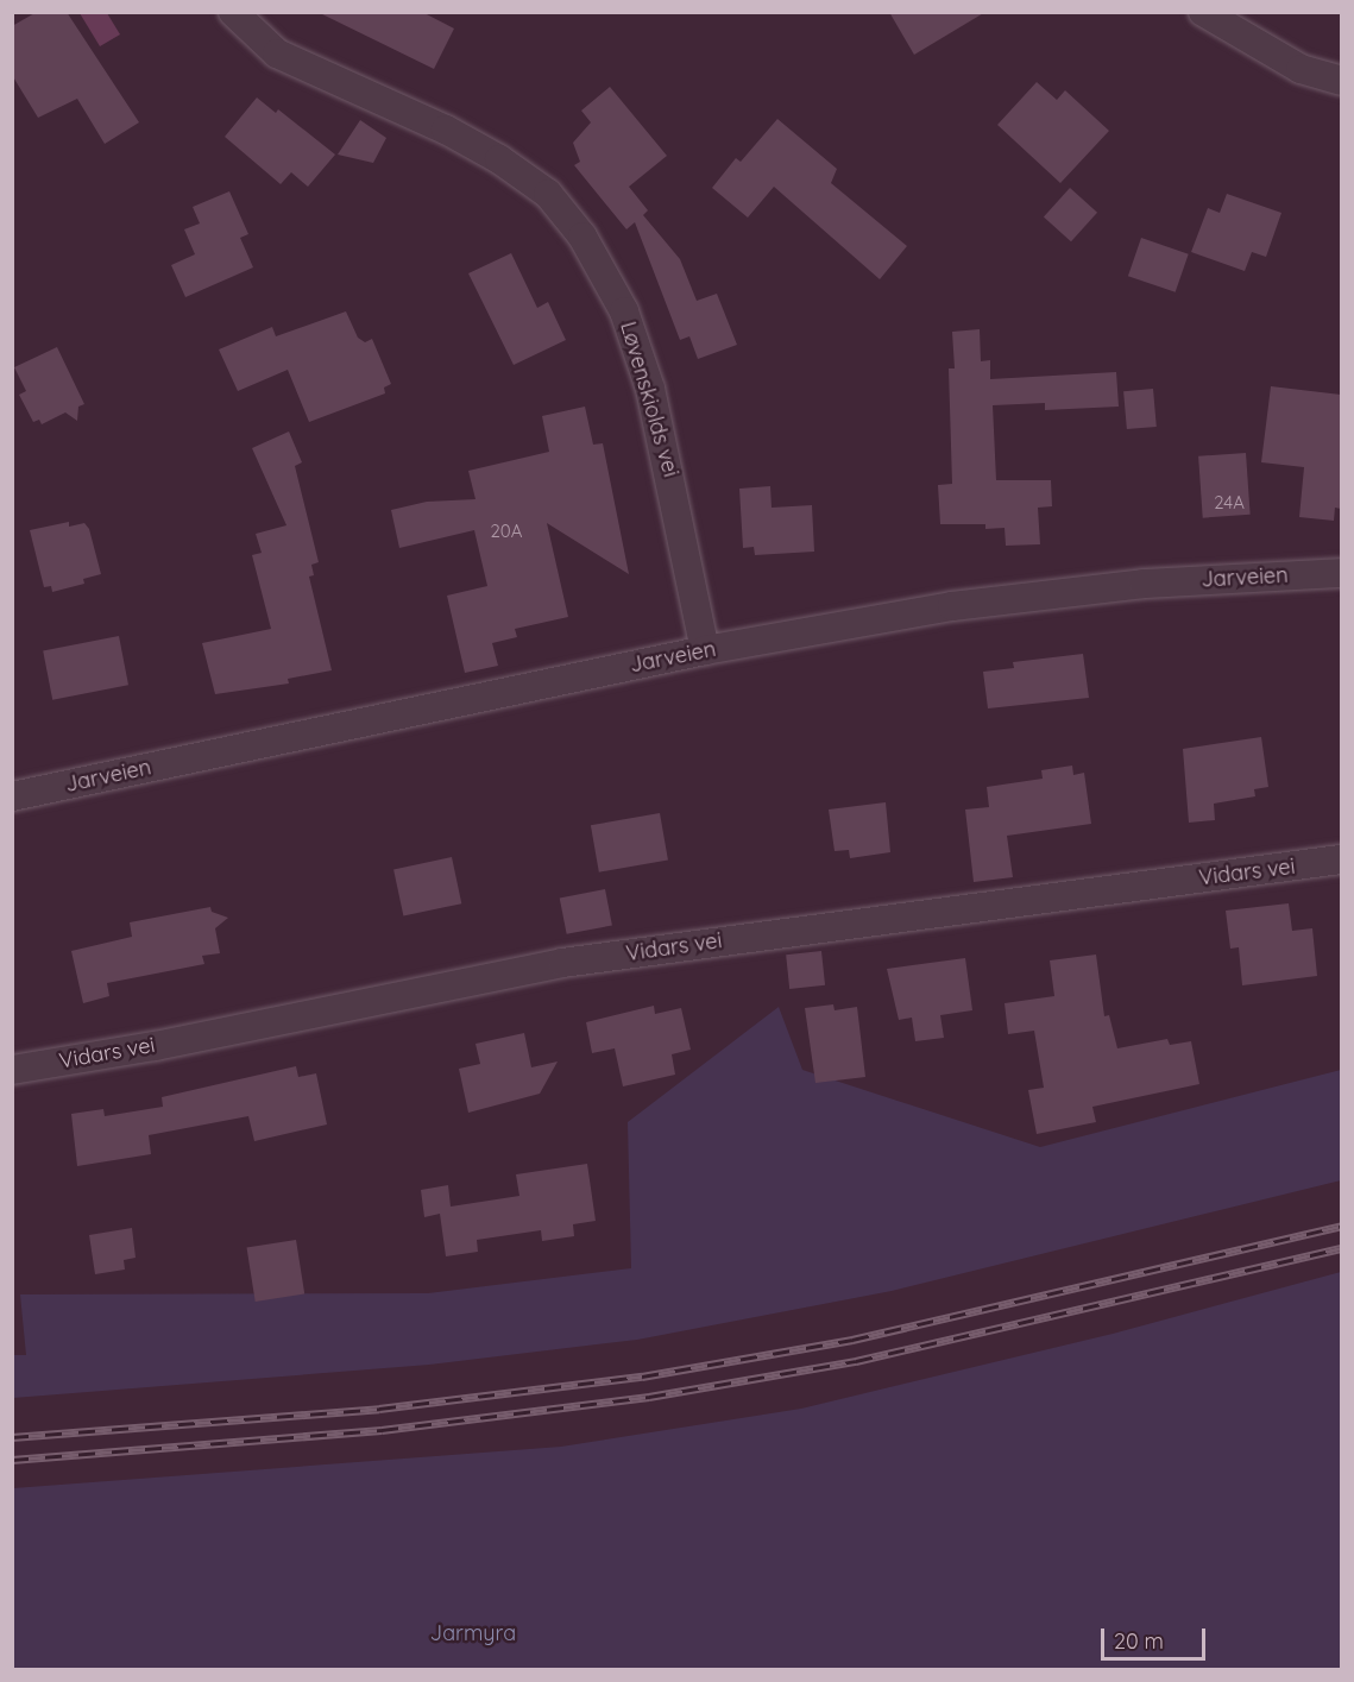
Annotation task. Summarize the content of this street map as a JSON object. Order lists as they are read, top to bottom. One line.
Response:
{"streets":{"street":["Løvenskiolds vei","Jarveien","Vidars vei"]},"crossings":[["Løvenskiolds vei","Jarveien"]],"parks":["Jarmyra"],"house_numbers":["24A","20A"],"scale_bar":"20 m"}
